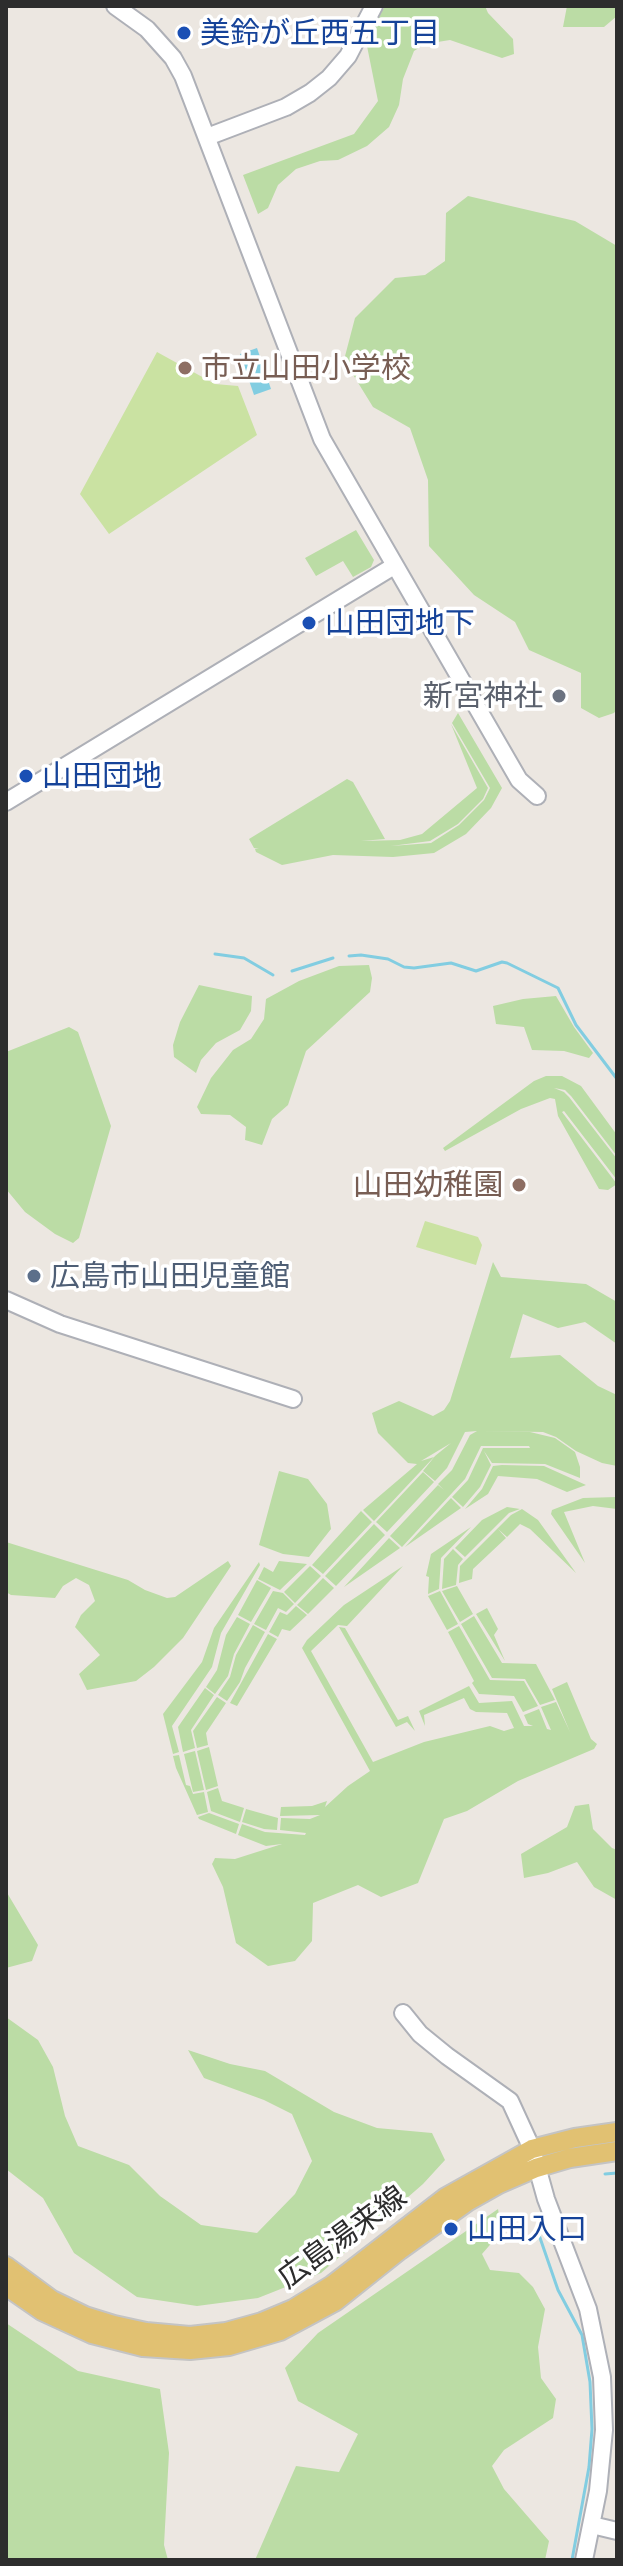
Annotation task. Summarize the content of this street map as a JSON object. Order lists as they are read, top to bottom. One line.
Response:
{"streets":{"main road":["広島湯来線"]},"places":["美鈴が丘西五丁目","市立山田小学校","山田団地下","新宮神社","山田団地","山田幼稚園","広島市山田児童館","山田入口"]}
